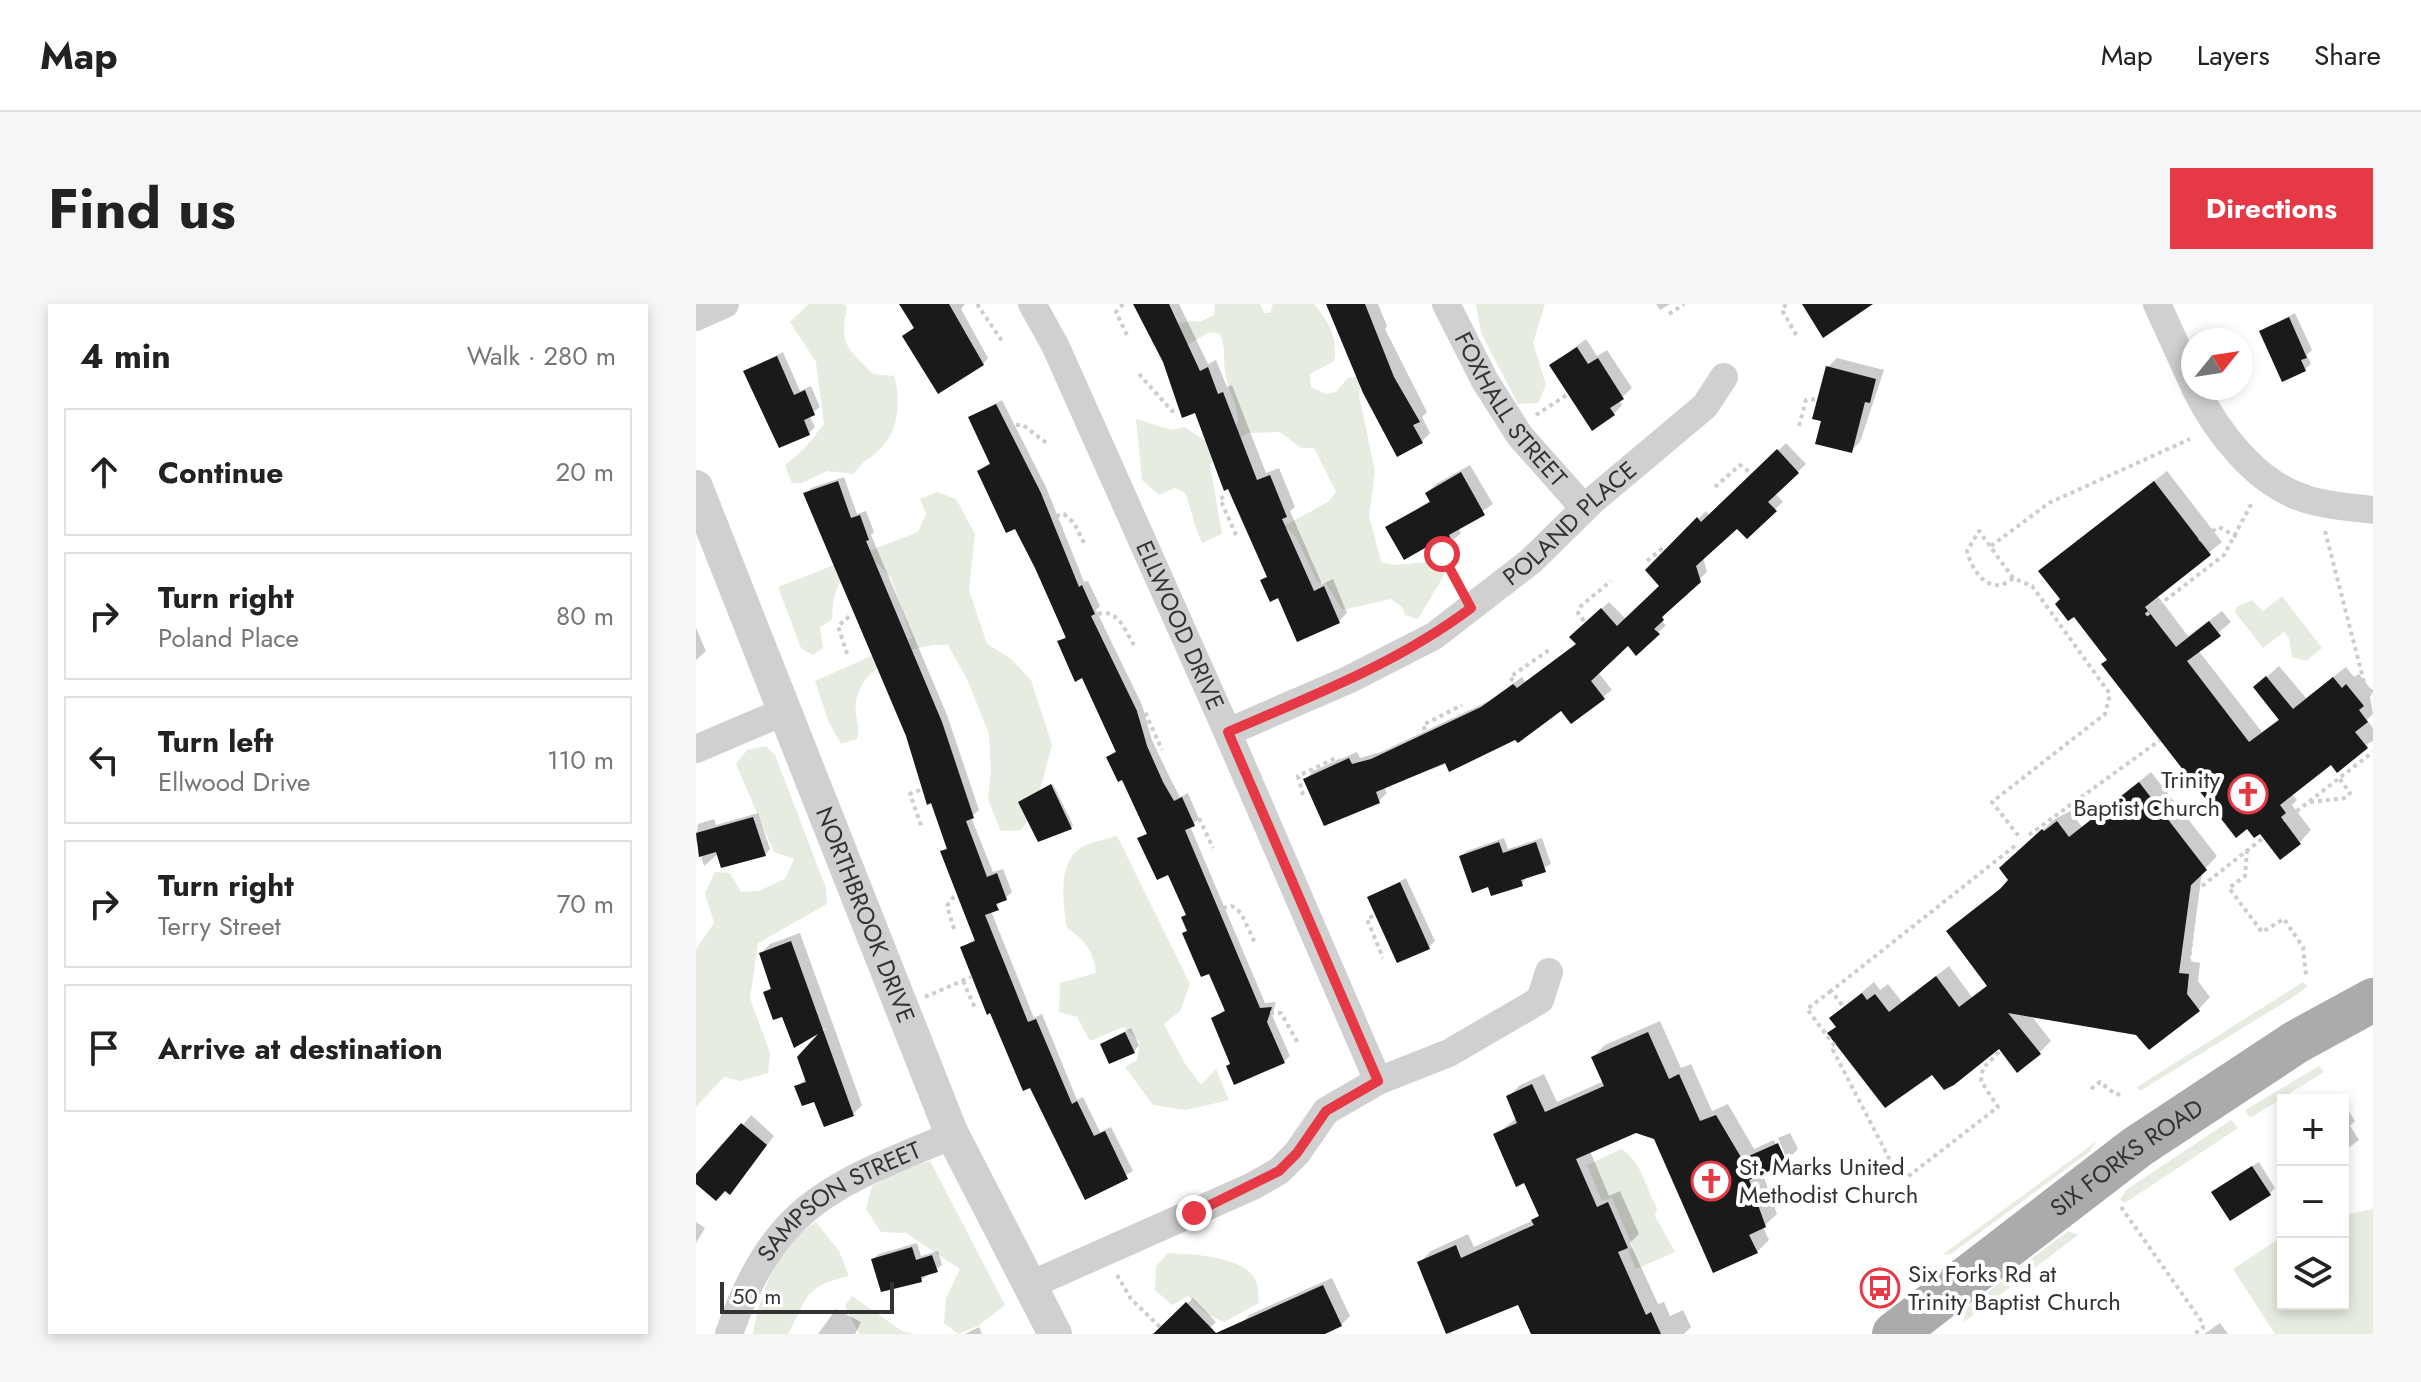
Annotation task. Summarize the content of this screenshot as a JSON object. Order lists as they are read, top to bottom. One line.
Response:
{"streets":{"main road":["SIX FORKS ROAD"],"street":["FOXHALL STREET","POLAND PLACE","ELLWOOD DRIVE","NORTHBROOK DRIVE","SAMPSON STREET"]},"crossings":[["FOXHALL STREET","POLAND PLACE"],["POLAND PLACE","ELLWOOD DRIVE"],["NORTHBROOK DRIVE","SAMPSON STREET"]],"places":{"church":["Trinity Baptist Church","St. Marks United Methodist Church"],"bus stop":["Six Forks Rd at Trinity Baptist Church"]},"scale_bar":"50 m","north":"top right","page":{"header":"Map","nav":["Map","Layers","Share"],"title":"Find us","buttons":"Directions","heading":["4 min","Walk · 280 m"],"list":[["Continue","20 m"],["Turn right","Poland Place","80 m"],["Turn left","Ellwood Drive","110 m"],["Turn right","Terry Street","70 m"],"Arrive at destination"],"map_buttons":["+","−"],"scale":"50 m"}}
